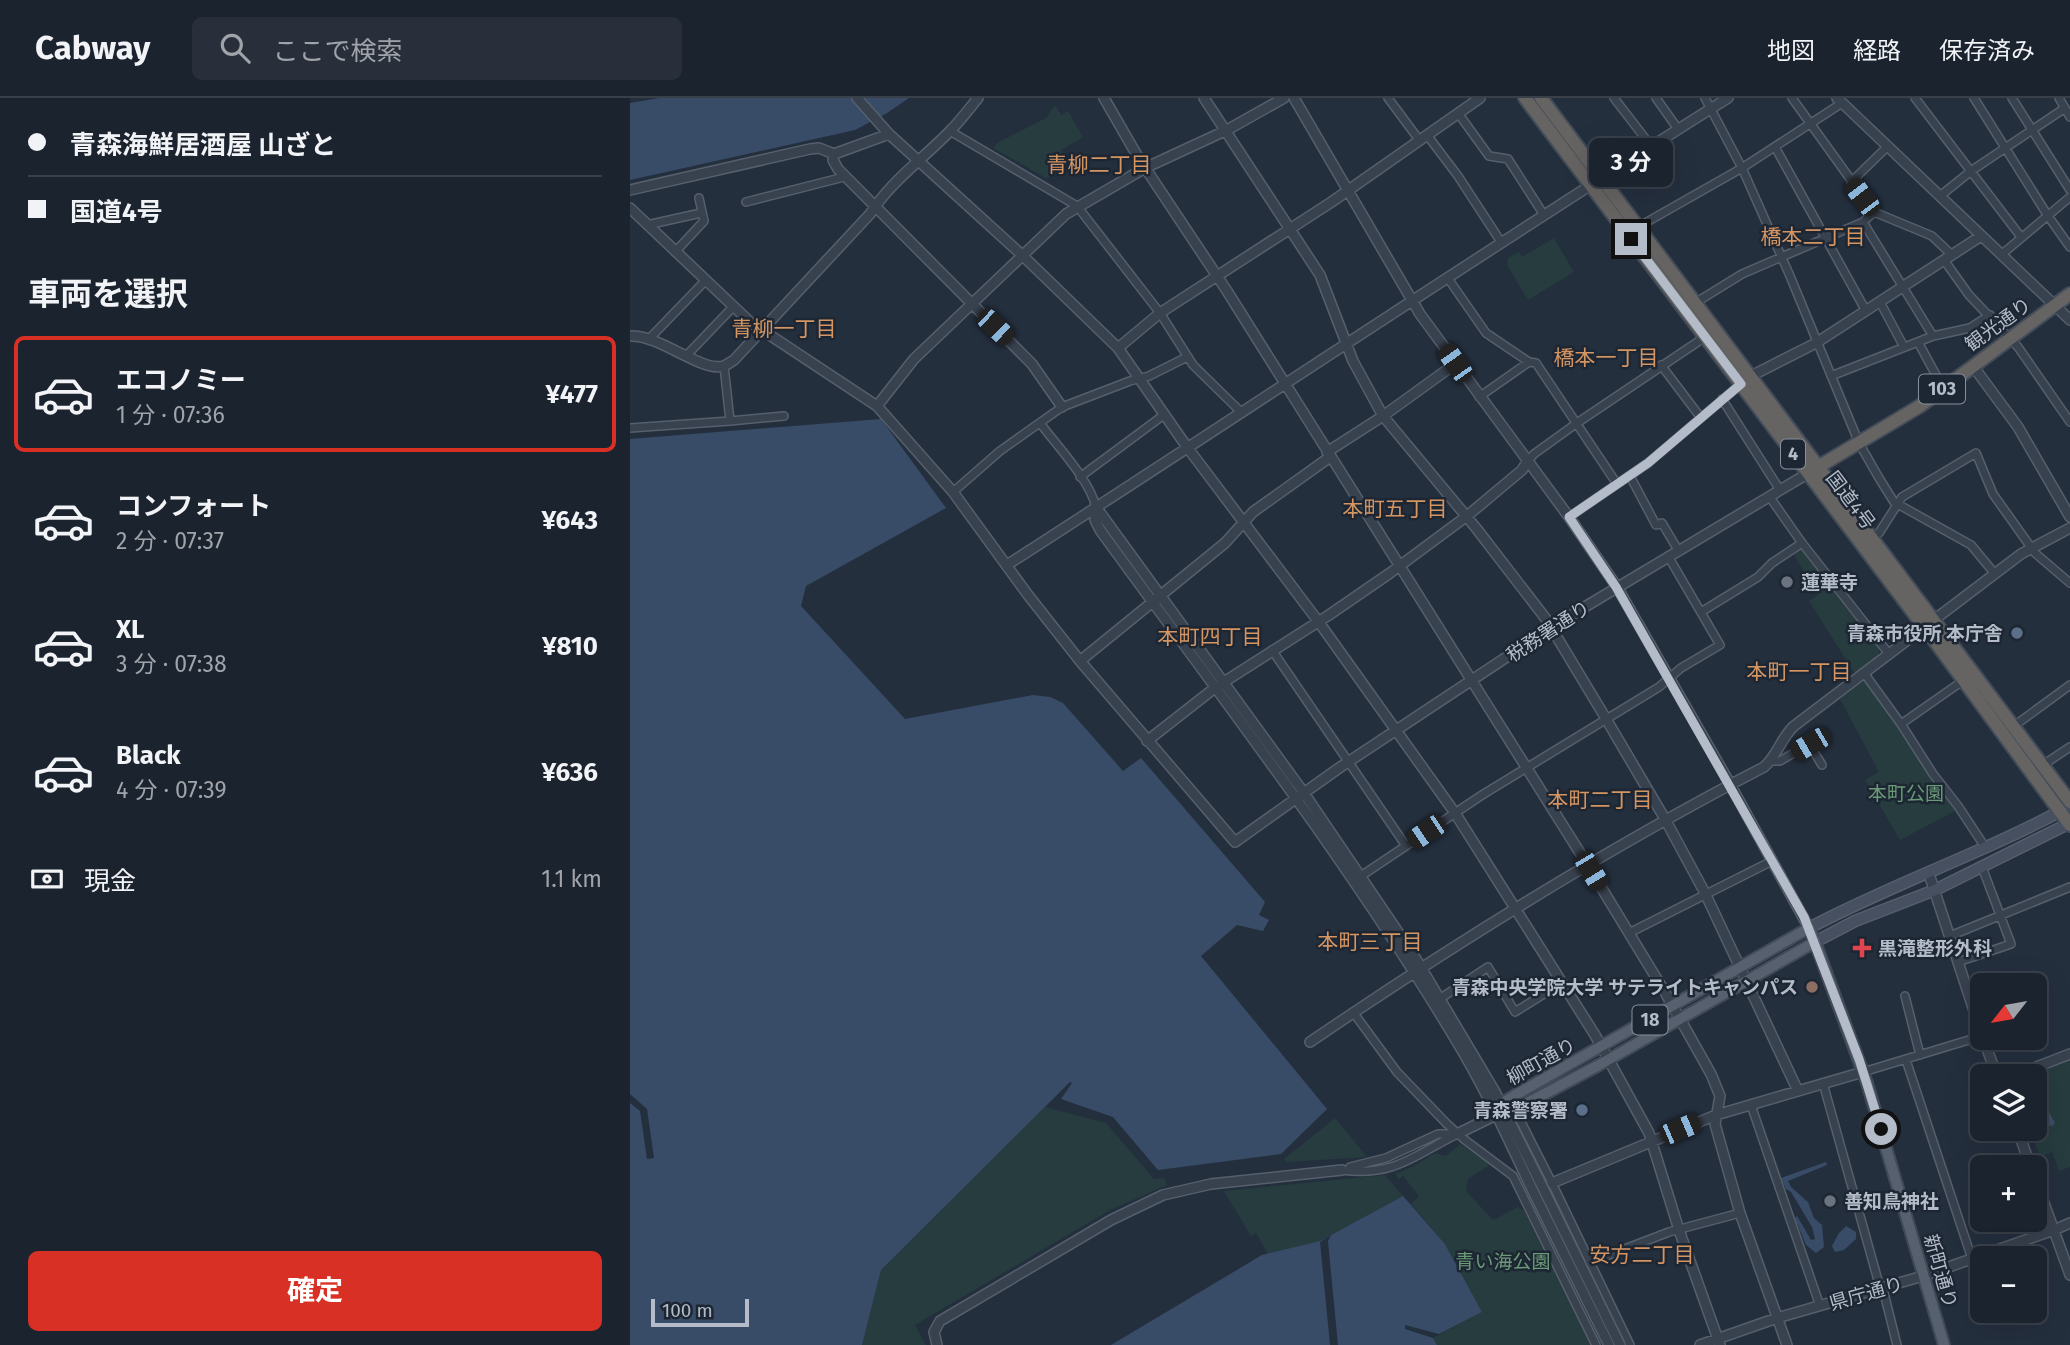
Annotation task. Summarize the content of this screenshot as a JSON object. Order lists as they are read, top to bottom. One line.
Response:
{"streets":{"highway":["観光通り","103","4","国道4号"],"main road":["18","柳町通り","新町通り"],"street":["税務署通り","県庁通り"]},"crossings":[["観光通り","国道4号"],["観光通り","税務署通り"],["国道4号","税務署通り"],["国道4号","柳町通り"],["柳町通り","新町通り"],["新町通り","県庁通り"]],"districts":["青柳二丁目","橋本二丁目","青柳一丁目","橋本一丁目","本町五丁目","本町四丁目","本町一丁目","本町二丁目","本町三丁目","安方二丁目"],"parks":["本町公園","青い海公園"],"places":{"other":["蓮華寺","青森市役所 本庁舎","青森中央学院大学 サテライトキャンパス","青森警察署","善知鳥神社"],"health":["黒滝整形外科"]},"scale_bar":"100 m","north":"bottom left","page":{"header":"Cabway","search":"ここで検索","nav":["地図","経路","保存済み"],"banner":["青森海鮮居酒屋 山ざと","国道4号"],"bubble":"3 分","heading":"車両を選択","list":[{"name":"エコノミー","note":"1 分 · 07:36","value":"¥477"},{"name":"コンフォート","note":"2 分 · 07:37","value":"¥643"},{"name":"XL","note":"3 分 · 07:38","value":"¥810"},{"name":"Black","note":"4 分 · 07:39","value":"¥636"}],"pay":["現金","1.1 km"],"map_buttons":["+","−"],"buttons":"確定","scale":"100 m"}}
